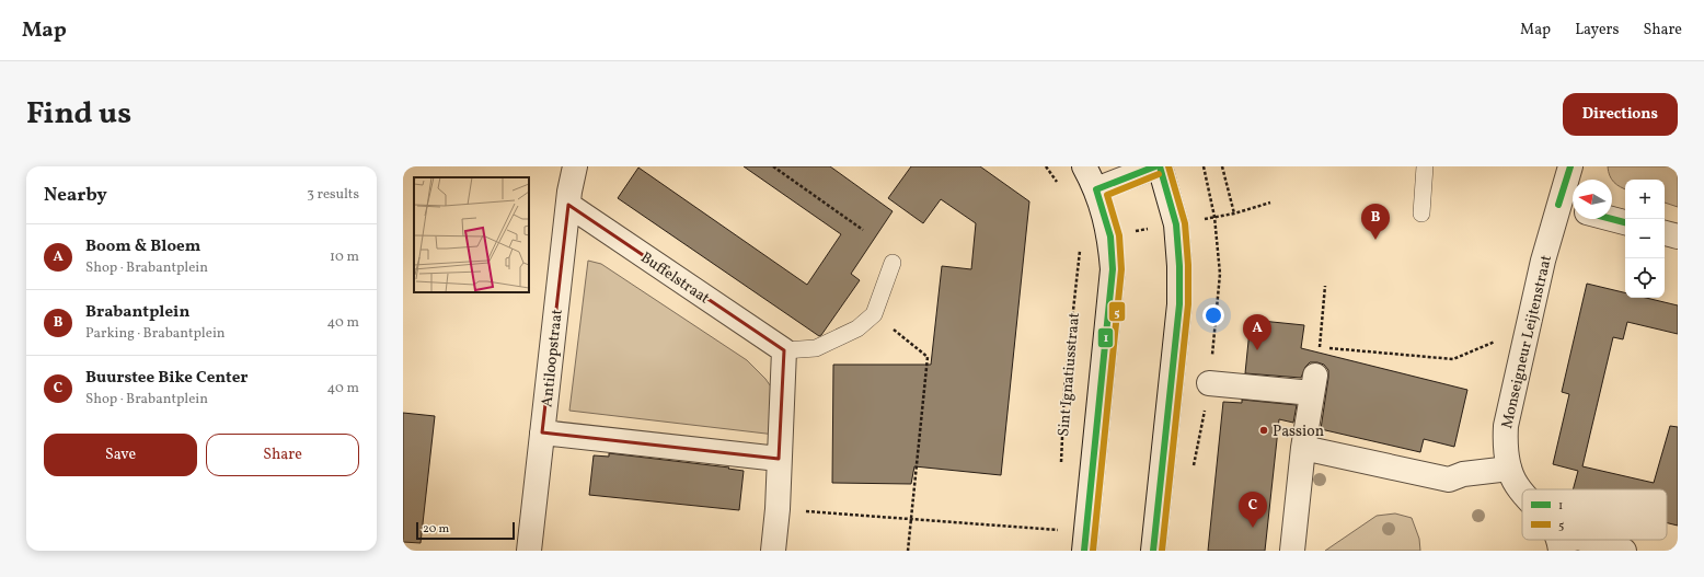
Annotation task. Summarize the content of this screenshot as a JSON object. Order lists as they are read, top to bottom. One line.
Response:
{"streets":{"street":["Buffelstraat","Monseigneur Leijtenstraat","Antiloopstraat"],"path":["Sint Ignatiusstraat"]},"crossings":[["Buffelstraat","Antiloopstraat"]],"places":["Passion"],"lines":["transit line 1","transit line 5"],"legend":["1","5"],"scale_bar":"20 m","north":"left","page":{"header":"Map","nav":["Map","Layers","Share"],"title":"Find us","buttons":["Directions",["Save","Share"]],"heading":["Nearby","3 results"],"map_buttons":["+","−"],"pins":["B","A","C"],"list":[{"mark":"A","name":"Boom & Bloem","note":"Shop · Brabantplein","value":"10 m"},{"mark":"B","name":"Brabantplein","note":"Parking · Brabantplein","value":"40 m"},{"mark":"C","name":"Buurstee Bike Center","note":"Shop · Brabantplein","value":"40 m"}],"scale":"20 m"}}
